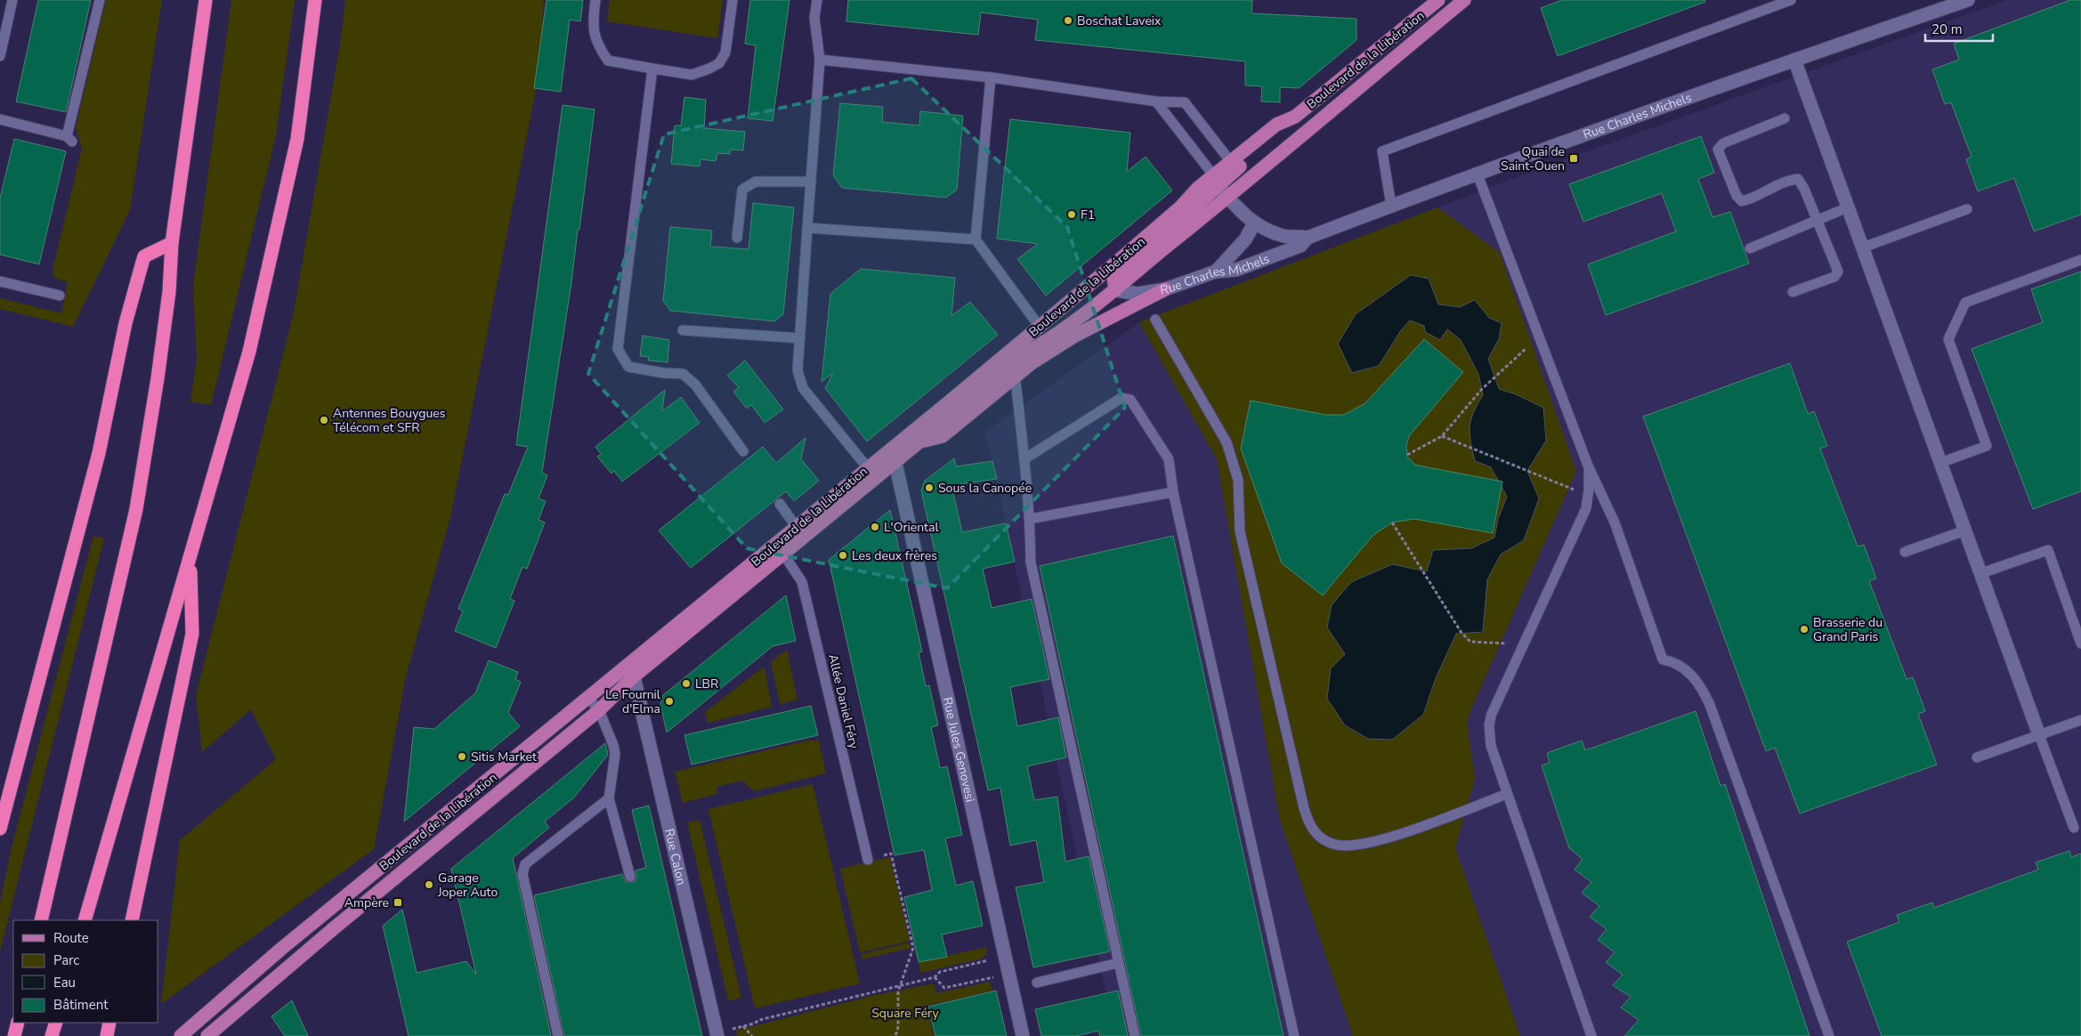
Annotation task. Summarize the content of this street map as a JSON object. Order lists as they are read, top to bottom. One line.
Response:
{"streets":{"main road":["Boulevard de la Libération"],"street":["Rue Charles Michels","Rue Jules Genovesi","Rue Calon"],"lane":["Allée Daniel Féry"]},"crossings":[["Boulevard de la Libération","Rue Charles Michels"],["Boulevard de la Libération","Allée Daniel Féry"],["Boulevard de la Libération","Rue Jules Genovesi"],["Boulevard de la Libération","Rue Calon"]],"parks":["Square Féry"],"places":{"other":["Boschat Laveix","F1","Antennes Bouygues Télécom et SFR","Sous la Canopée","L'Oriental","Les deux frères","Brasserie du Grand Paris","LBR","Le Fournil d'Elma","Sitis Market","Garage Joper Auto"],"transit":["Quai de Saint-Ouen","Ampère"]},"legend":["Route","Parc","Eau","Bâtiment"],"scale_bar":"20 m"}
